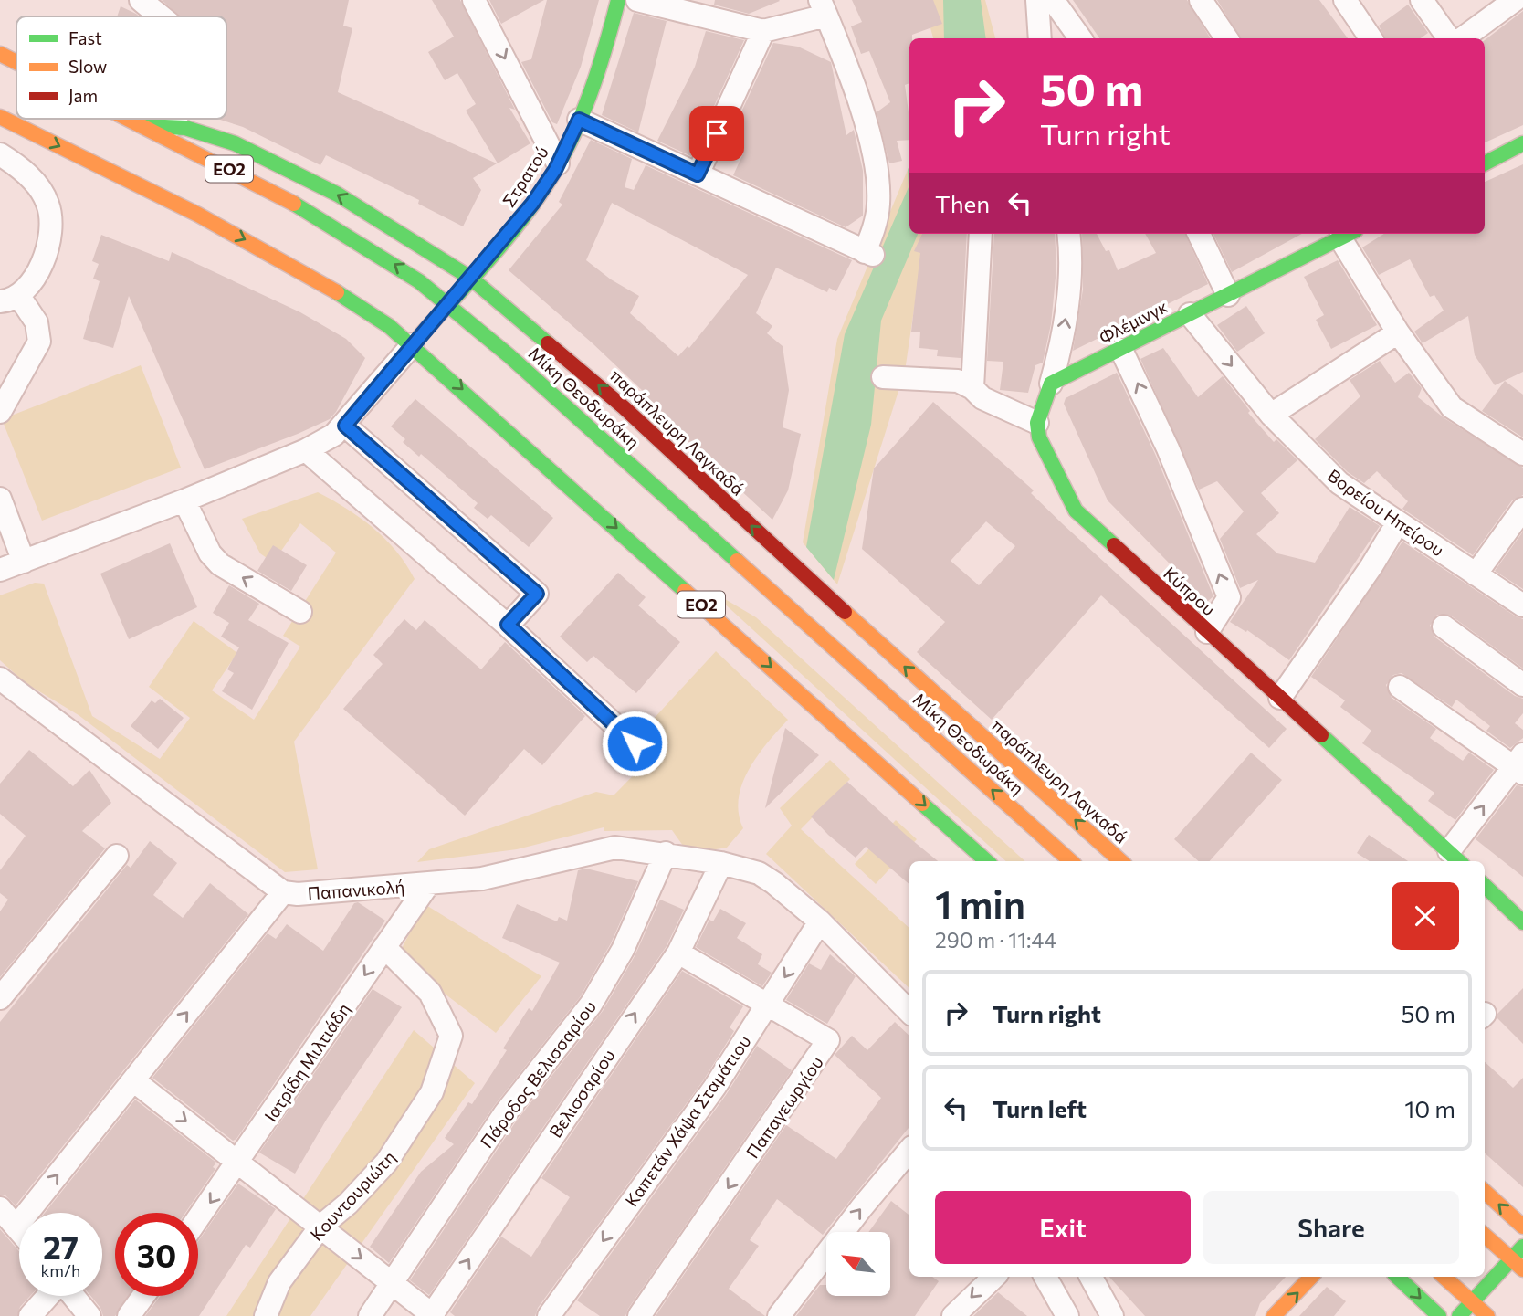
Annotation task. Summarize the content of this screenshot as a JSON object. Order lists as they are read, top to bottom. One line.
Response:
{"streets":{"main road":["ΕΟ2","Στρατού","Φλέμινγκ","Μίκη Θεοδωράκη","παράπλευρη Λαγκαδά","Κύπρου"],"street":["Βορείου Ηπείρου","Παπανικολή","Ιατρίδη Μιλτιάδη","Πάροδος Βελισσαρίου","Βελισσαρίου","Παπαγεωργίου","Καπετάν Χάψα Σταμάτιου","Κουντουριώτη"]},"crossings":[["ΕΟ2","Στρατού"],["Στρατού","Μίκη Θεοδωράκη"],["Στρατού","παράπλευρη Λαγκαδά"],["Φλέμινγκ","Βορείου Ηπείρου"],["Μίκη Θεοδωράκη","παράπλευρη Λαγκαδά"],["Παπανικολή","Ιατρίδη Μιλτιάδη"],["Παπανικολή","Πάροδος Βελισσαρίου"],["Παπανικολή","Βελισσαρίου"],["Παπανικολή","Καπετάν Χάψα Σταμάτιου"],["Ιατρίδη Μιλτιάδη","Κουντουριώτη"],["Βελισσαρίου","Παπαγεωργίου"],["Παπαγεωργίου","Καπετάν Χάψα Σταμάτιου"]],"one_way":["Βελισσαρίου"],"legend":["Fast","Slow","Jam"],"north":"top left","page":{"turn":["50 m","Turn right"],"then":"Then","heading":["1 min","290 m · 11:44"],"list":[{"name":"Turn right","value":"50 m"},{"name":"Turn left","value":"10 m"}],"buttons":["Exit","Share"],"speed":"27 km/h","limit":"30"}}
